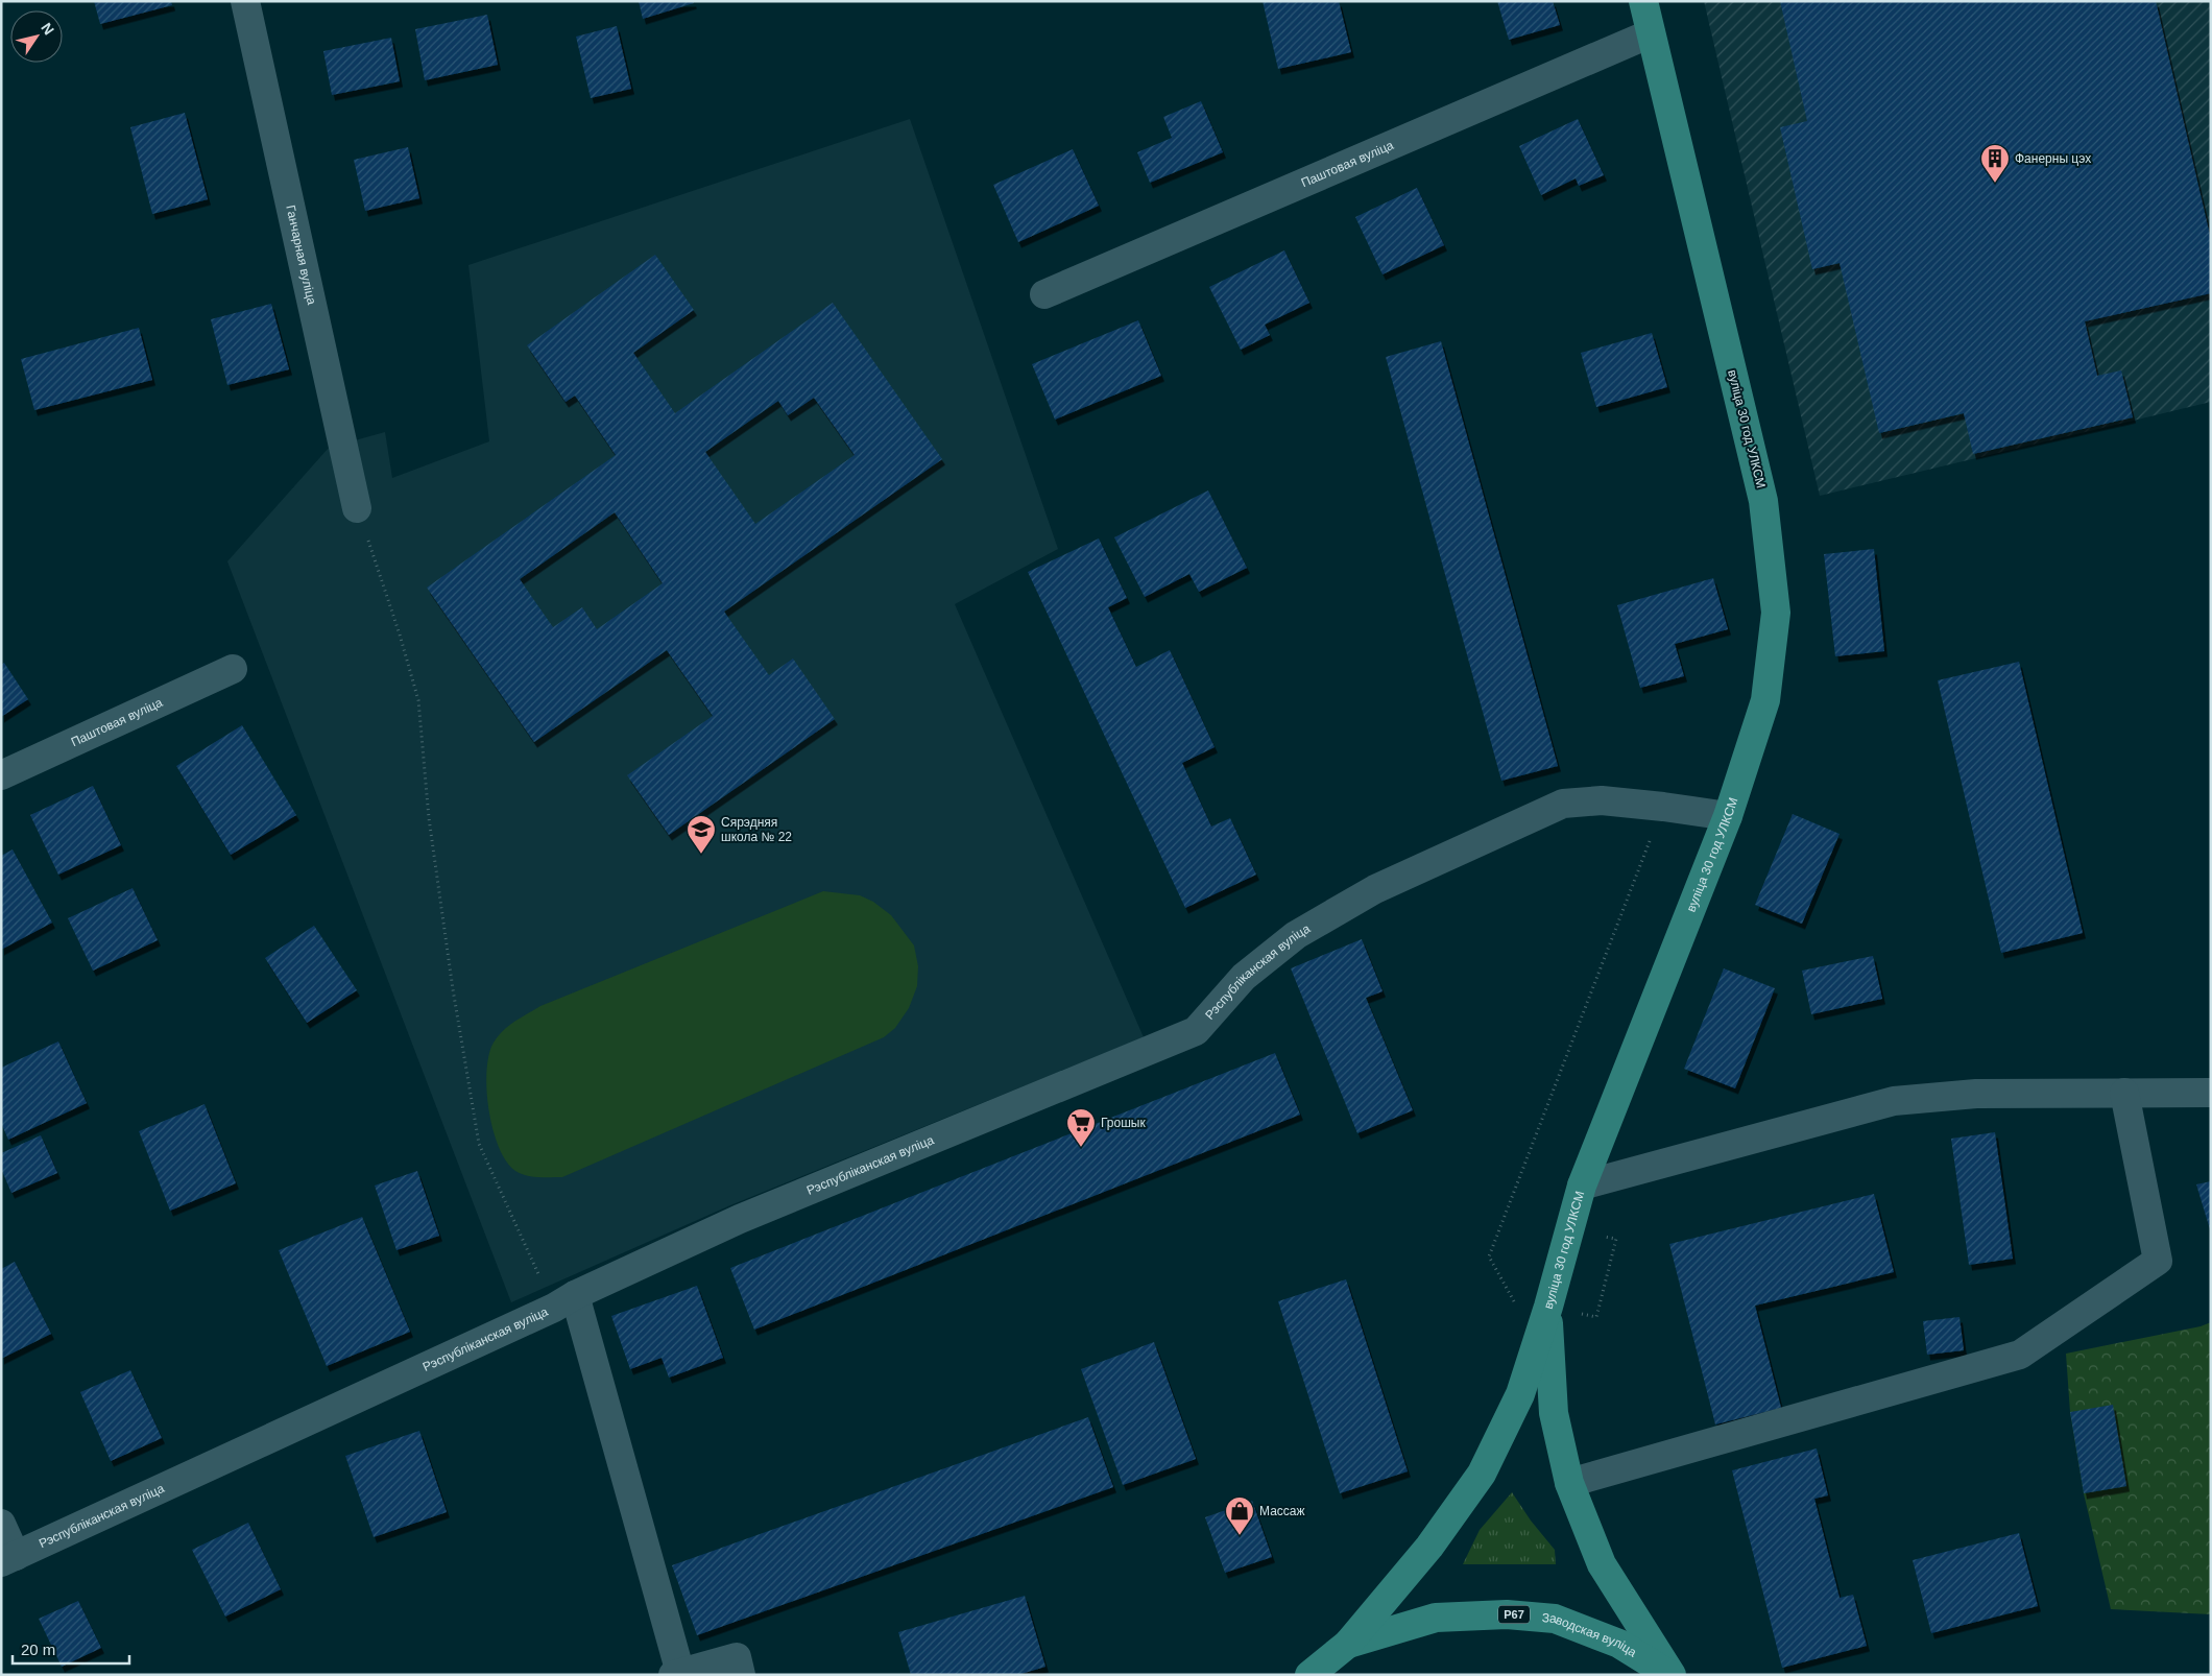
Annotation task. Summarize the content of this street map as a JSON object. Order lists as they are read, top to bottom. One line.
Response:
{"streets":{"main road":["вуліца 30 год УЛКСМ","Р67","Заводская вуліца"],"street":["Паштовая вуліца","Ганчарная вуліца","Рэспубліканская вуліца"]},"crossings":[["Паштовая вуліца","вуліца 30 год УЛКСМ"],["вуліца 30 год УЛКСМ","Рэспубліканская вуліца"],["вуліца 30 год УЛКСМ","Р67"],["вуліца 30 год УЛКСМ","Заводская вуліца"],["Р67","Заводская вуліца"]],"places":{"building":["Фанерны цэх"],"school or university":["Сярэдняя школа № 22"],"supermarket":["Грошык"],"shop":["Массаж"]},"scale_bar":"20 m","north":"top right"}
